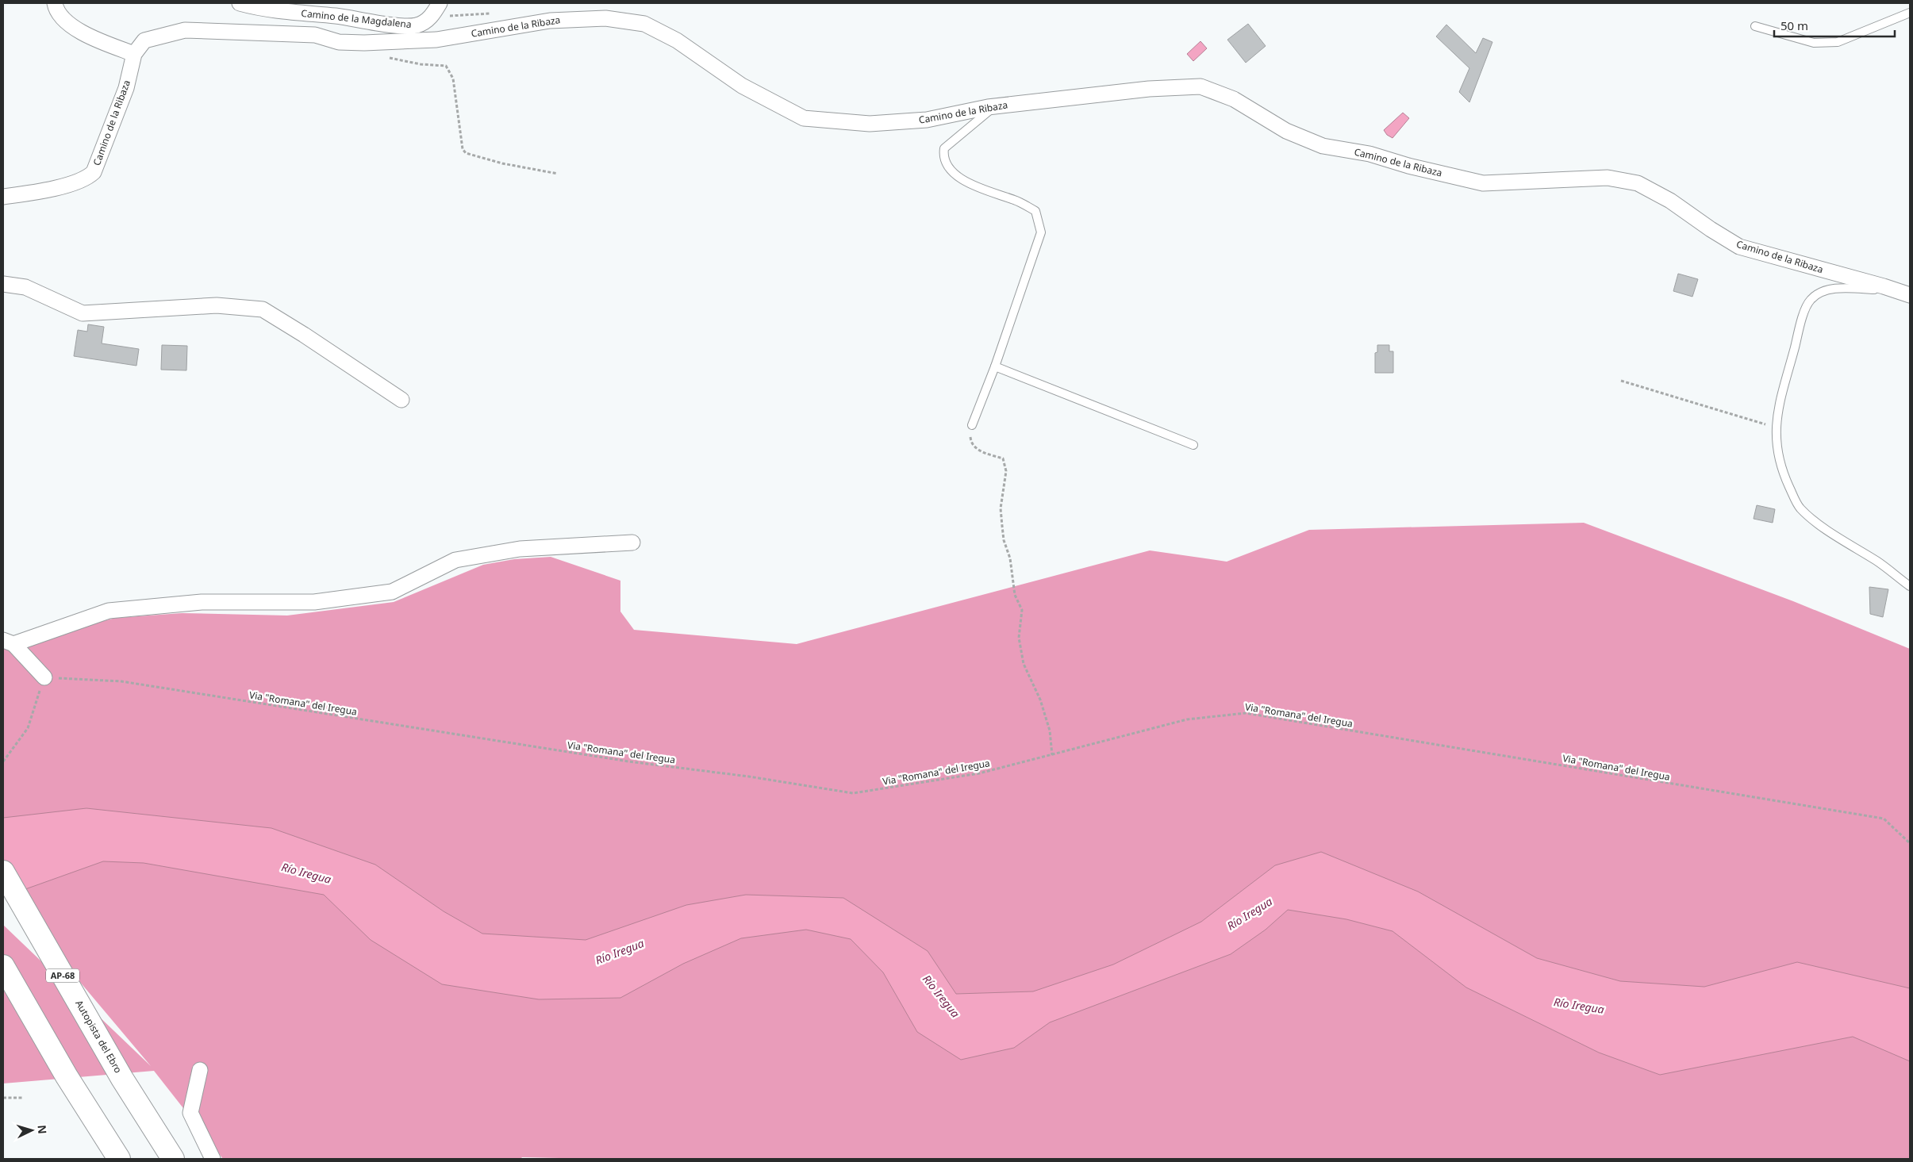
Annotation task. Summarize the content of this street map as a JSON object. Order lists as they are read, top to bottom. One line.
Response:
{"streets":{"highway":["AP-68","Autopista del Ebro"],"street":["Camino de la Magdalena","Camino de la Ribaza"],"path":["Via \"Romana\" del Iregua"]},"water":["Río Iregua"],"scale_bar":"50 m","north":"right"}
